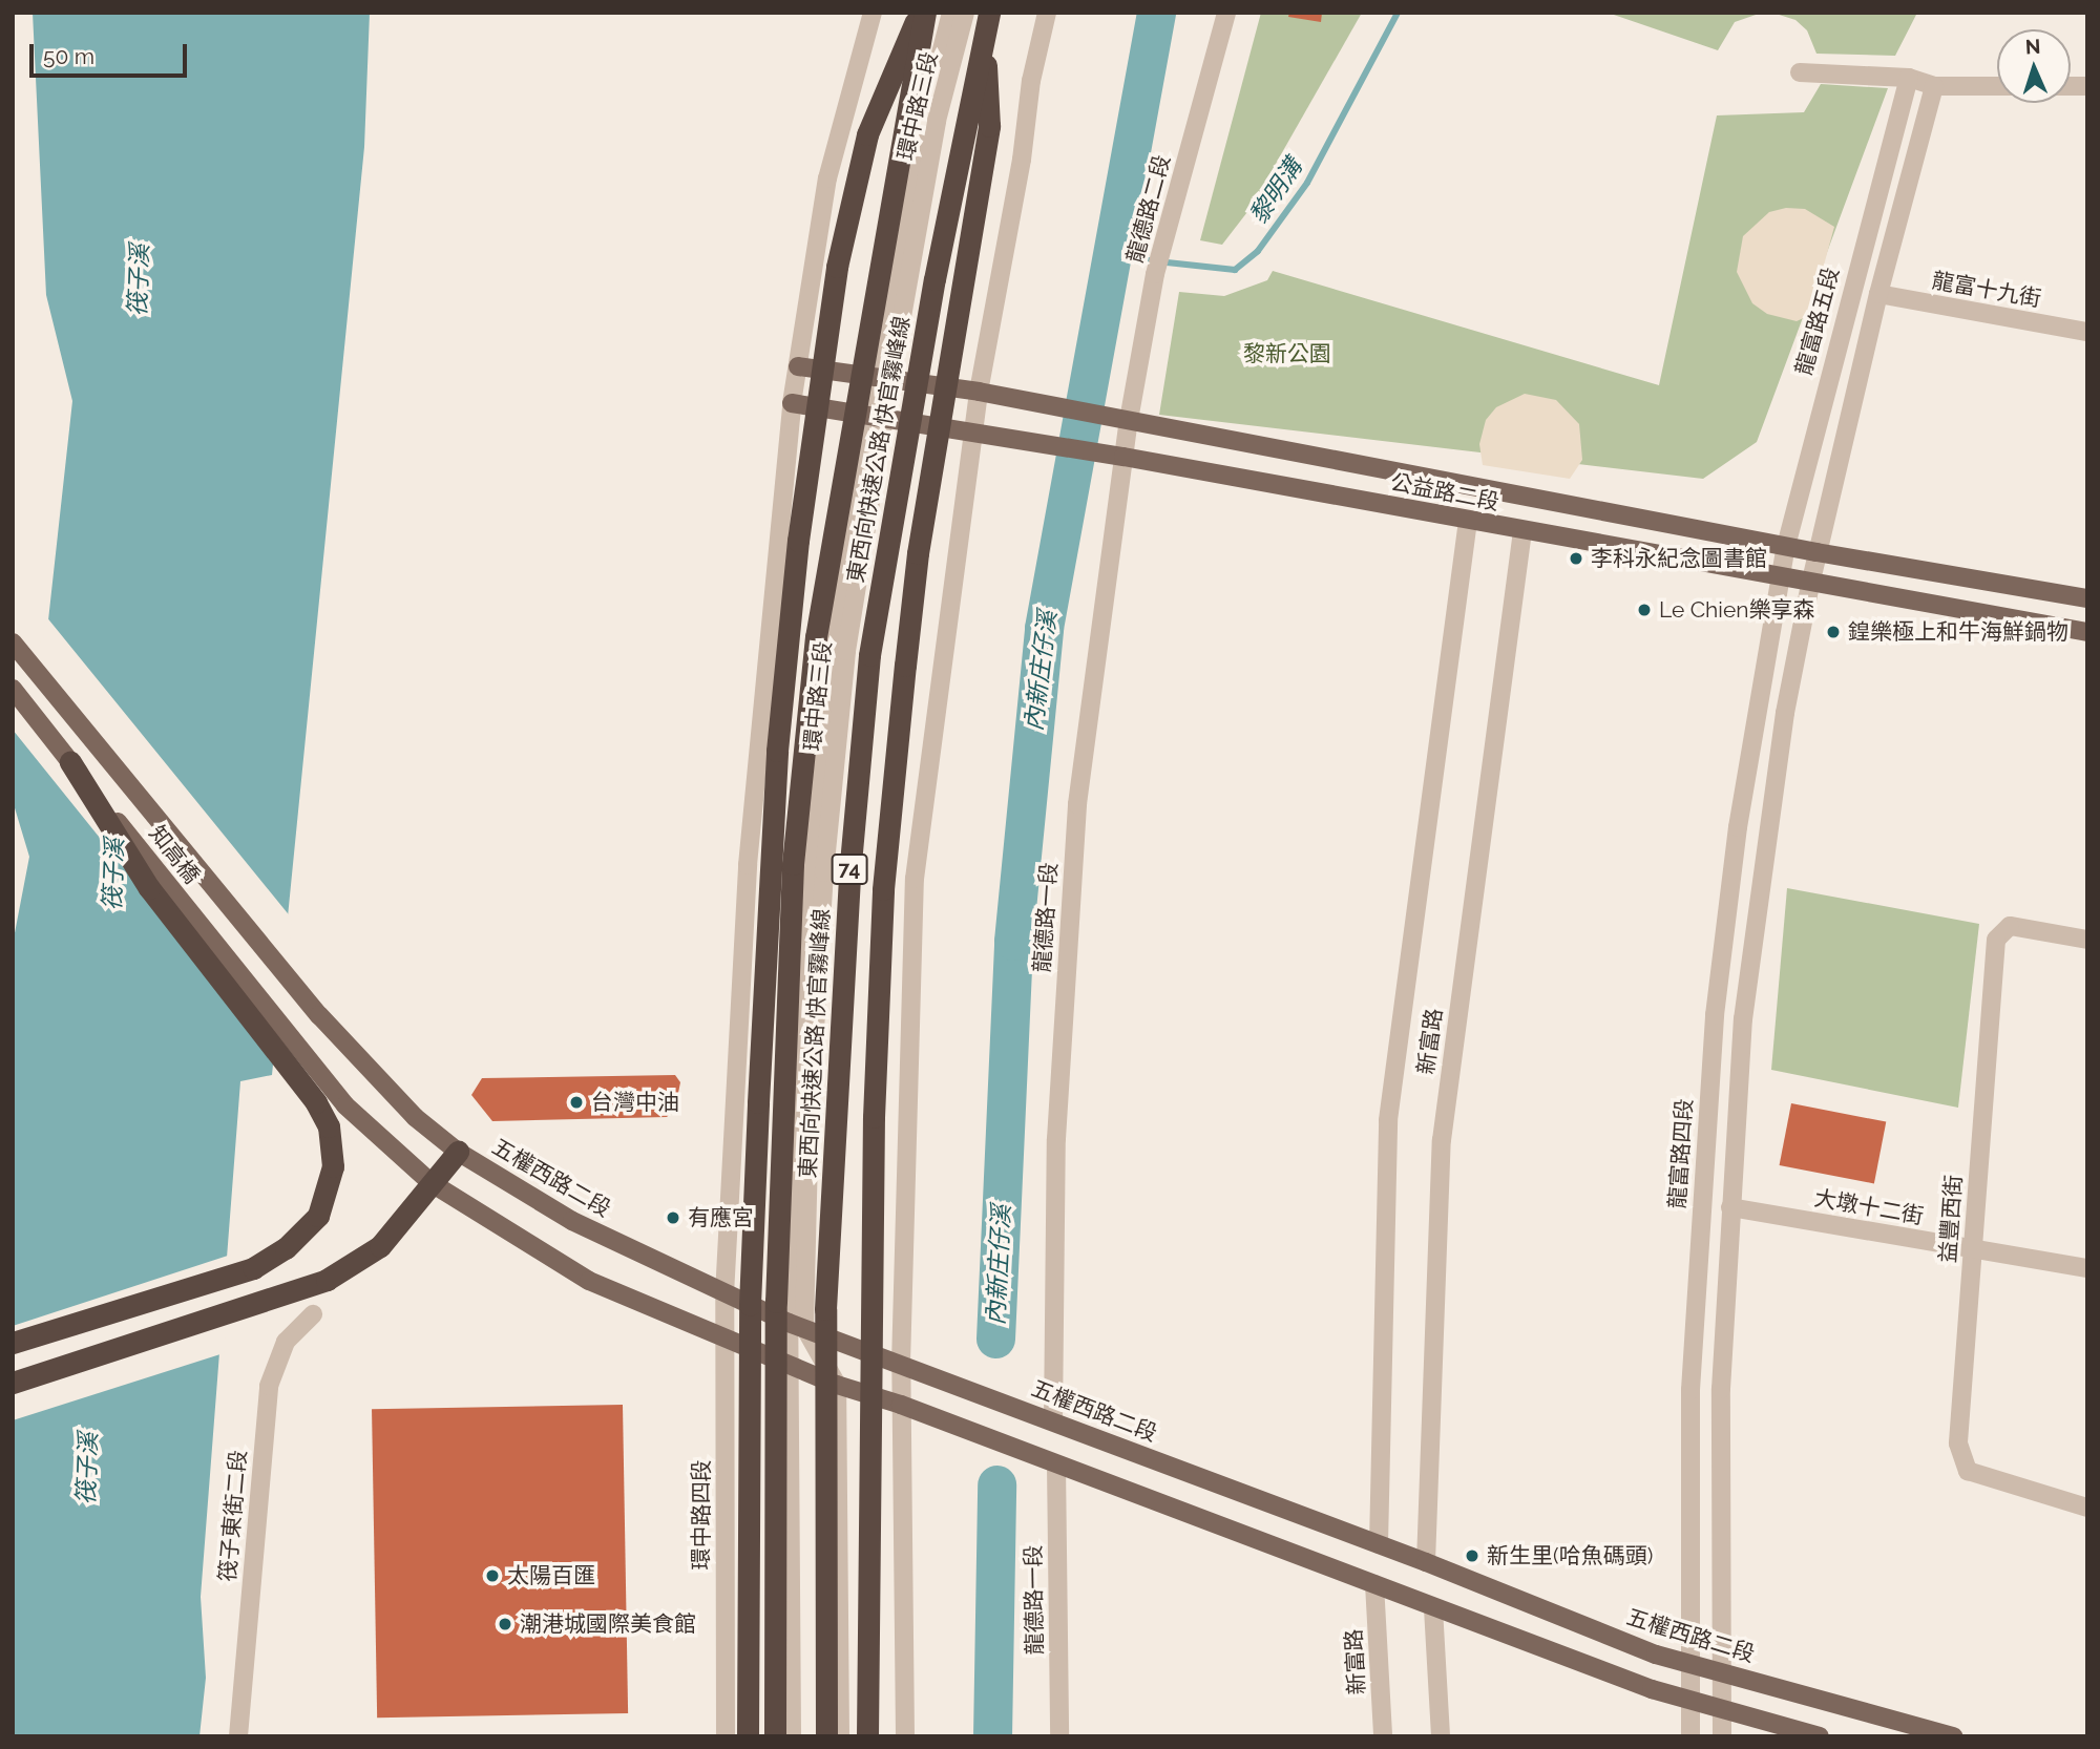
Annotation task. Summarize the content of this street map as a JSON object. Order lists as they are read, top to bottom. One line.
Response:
{"streets":{"highway":["東西向快速公路 快官霧峰線","74"],"main road":["公益路二段","知高橋","五權西路二段"],"street":["環中路三段","龍德路二段","龍富十九街","龍富路五段","龍德路一段","新富路","龍富路四段","大墩十二街","益豐西街","環中路四段","筏子東街二段"]},"crossings":[["環中路三段","公益路二段"],["環中路三段","五權西路二段"],["龍德路二段","公益路二段"],["龍德路二段","龍德路一段"],["龍富路五段","公益路二段"],["龍富路五段","龍富路四段"],["公益路二段","龍德路一段"],["公益路二段","新富路"],["公益路二段","龍富路四段"],["知高橋","五權西路二段"],["龍德路一段","五權西路二段"],["新富路","五權西路二段"],["龍富路四段","五權西路二段"],["五權西路二段","環中路四段"],["大墩十二街","益豐西街"]],"water":["黎明溝","筏子溪","內新庄仔溪"],"parks":["黎新公園"],"places":["李科永紀念圖書館","Le Chien樂享森","鍠樂極上和牛海鮮鍋物","台灣中油","有應宮","新生里(哈魚碼頭)","太陽百匯","潮港城國際美食館"],"scale_bar":"50 m","north":"top"}
